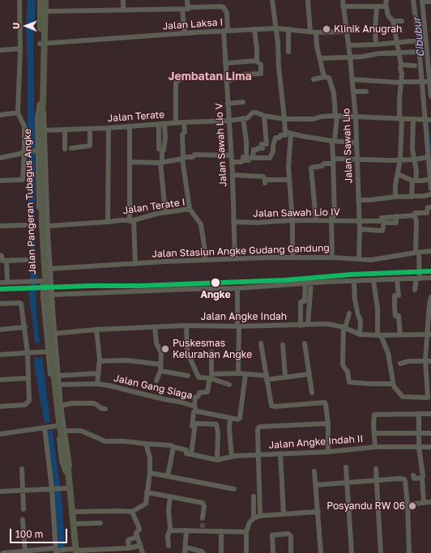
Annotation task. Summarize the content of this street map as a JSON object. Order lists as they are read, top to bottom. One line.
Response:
{"streets":{"main road":["Jalan Pangeran Tubagus Angke"],"street":["Jalan Laksa I","Jalan Terate","Jalan Sawah Lio V","Jalan Sawah Lio","Jalan Terate I","Jalan Sawah Lio IV","Jalan Stasiun Angke Gudang Gandung","Jalan Angke Indah","Jalan Gang Siaga","Jalan Angke Indah II"]},"crossings":[["Jalan Laksa I","Jalan Sawah Lio V"],["Jalan Laksa I","Jalan Sawah Lio"],["Jalan Laksa I","Jalan Pangeran Tubagus Angke"],["Jalan Terate","Jalan Sawah Lio V"],["Jalan Terate","Jalan Sawah Lio"],["Jalan Terate","Jalan Pangeran Tubagus Angke"],["Jalan Sawah Lio V","Jalan Sawah Lio IV"],["Jalan Sawah Lio V","Jalan Stasiun Angke Gudang Gandung"],["Jalan Sawah Lio","Jalan Sawah Lio IV"],["Jalan Sawah Lio","Jalan Stasiun Angke Gudang Gandung"],["Jalan Pangeran Tubagus Angke","Jalan Terate I"],["Jalan Pangeran Tubagus Angke","Jalan Stasiun Angke Gudang Gandung"],["Jalan Pangeran Tubagus Angke","Jalan Angke Indah"],["Jalan Pangeran Tubagus Angke","Jalan Gang Siaga"],["Jalan Terate I","Jalan Stasiun Angke Gudang Gandung"]],"districts":["Jembatan Lima"],"water":["Cibubur"],"places":["Klinik Anugrah","Angke","Puskesmas Kelurahan Angke","Posyandu RW 06"],"scale_bar":"100 m","north":"left"}
